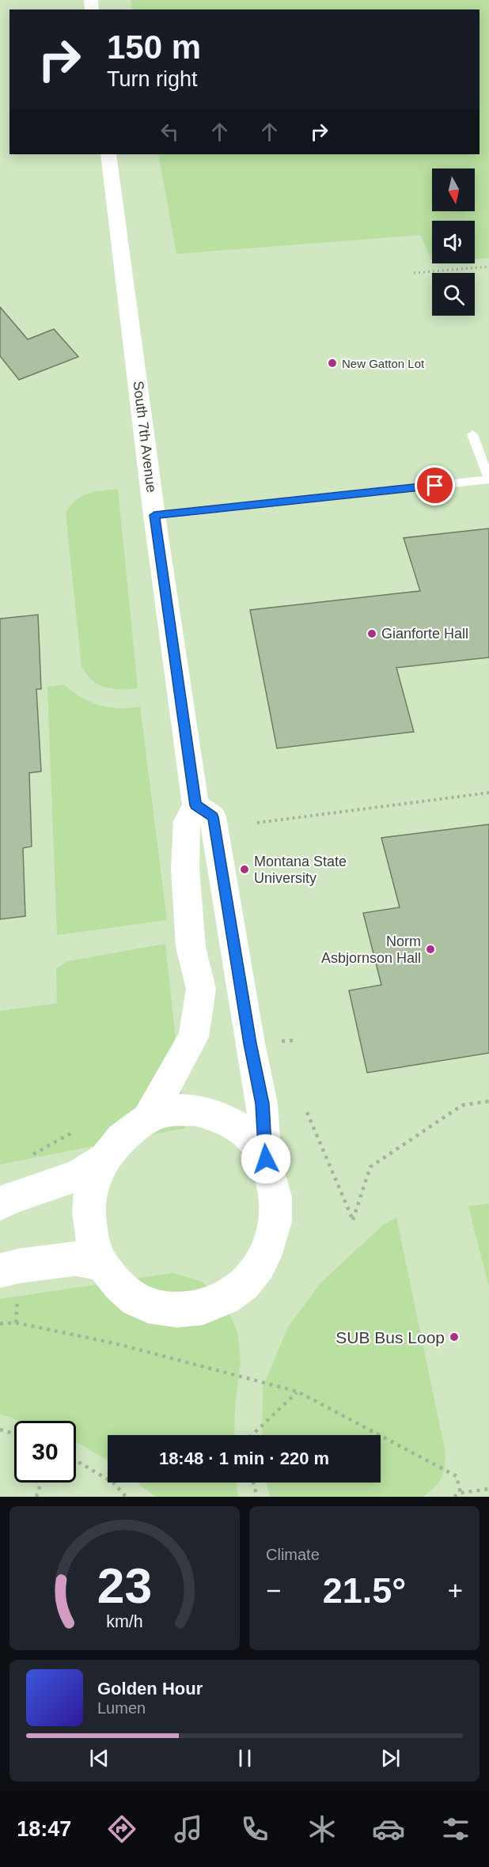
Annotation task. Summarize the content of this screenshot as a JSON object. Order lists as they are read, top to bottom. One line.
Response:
{"streets":{"street":["South 7th Avenue"]},"places":["New Gatton Lot","Gianforte Hall","Montana State University","Norm Asbjornson Hall","SUB Bus Loop"],"north":"bottom","page":{"turn":["150 m","Turn right"],"limit":"30","trip":"18:48 · 1 min · 220 m","tile":"Climate","heat":["−","21.5°","+"],"song":["Golden Hour","Lumen"],"tabs":"18:47","gauge":["23","km/h"]}}
